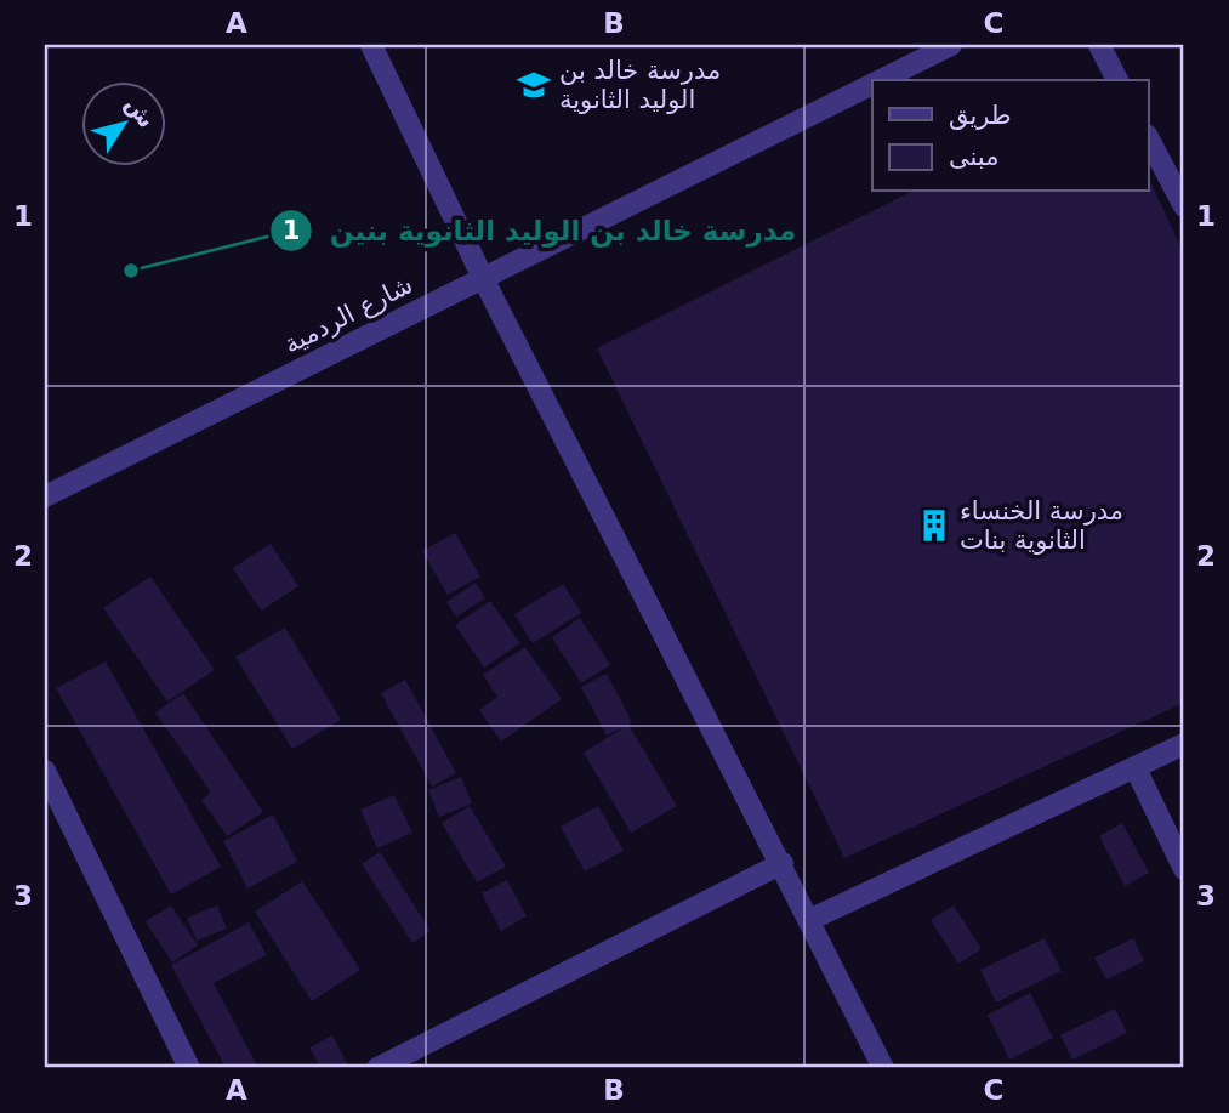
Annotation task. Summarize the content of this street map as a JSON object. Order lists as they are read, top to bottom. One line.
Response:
{"streets":{"street":["شارع الردمية"]},"places":{"school or university":["مدرسة خالد بن الوليد الثانوية"],"other":["مدرسة خالد بن الوليد الثانوية بنين"],"building":["مدرسة الخنساء الثانوية بنات"]},"legend":["طريق","مبنى"],"north":"top right","grid":{"columns":["A","B","C"],"rows":["1","2","3"]}}
